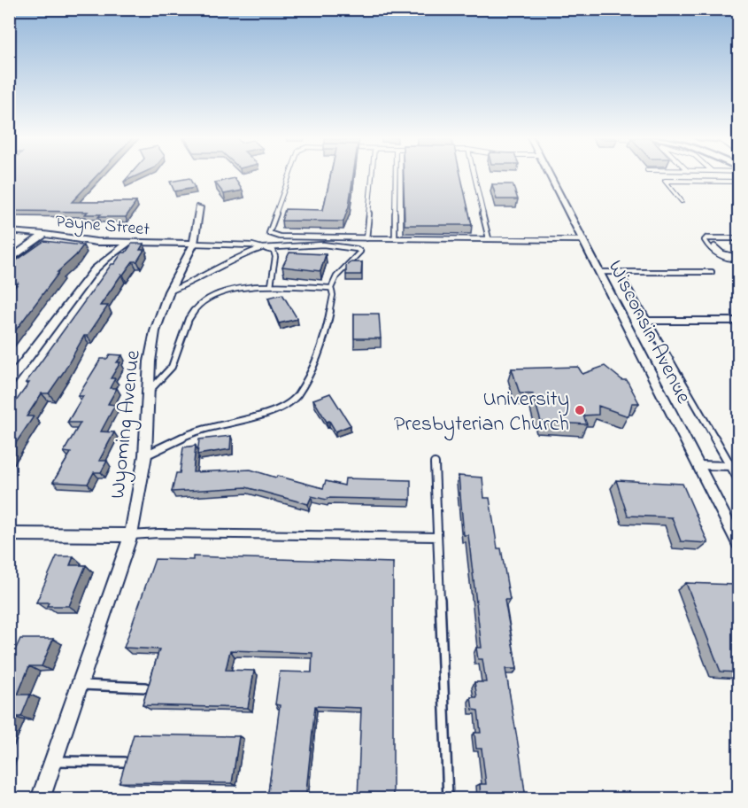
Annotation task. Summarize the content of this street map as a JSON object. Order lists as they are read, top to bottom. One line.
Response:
{"streets":{"street":["Payne Street","Wisconsin Avenue","Wyoming Avenue"]},"crossings":[["Payne Street","Wyoming Avenue"]],"places":["University Presbyterian Church"]}
